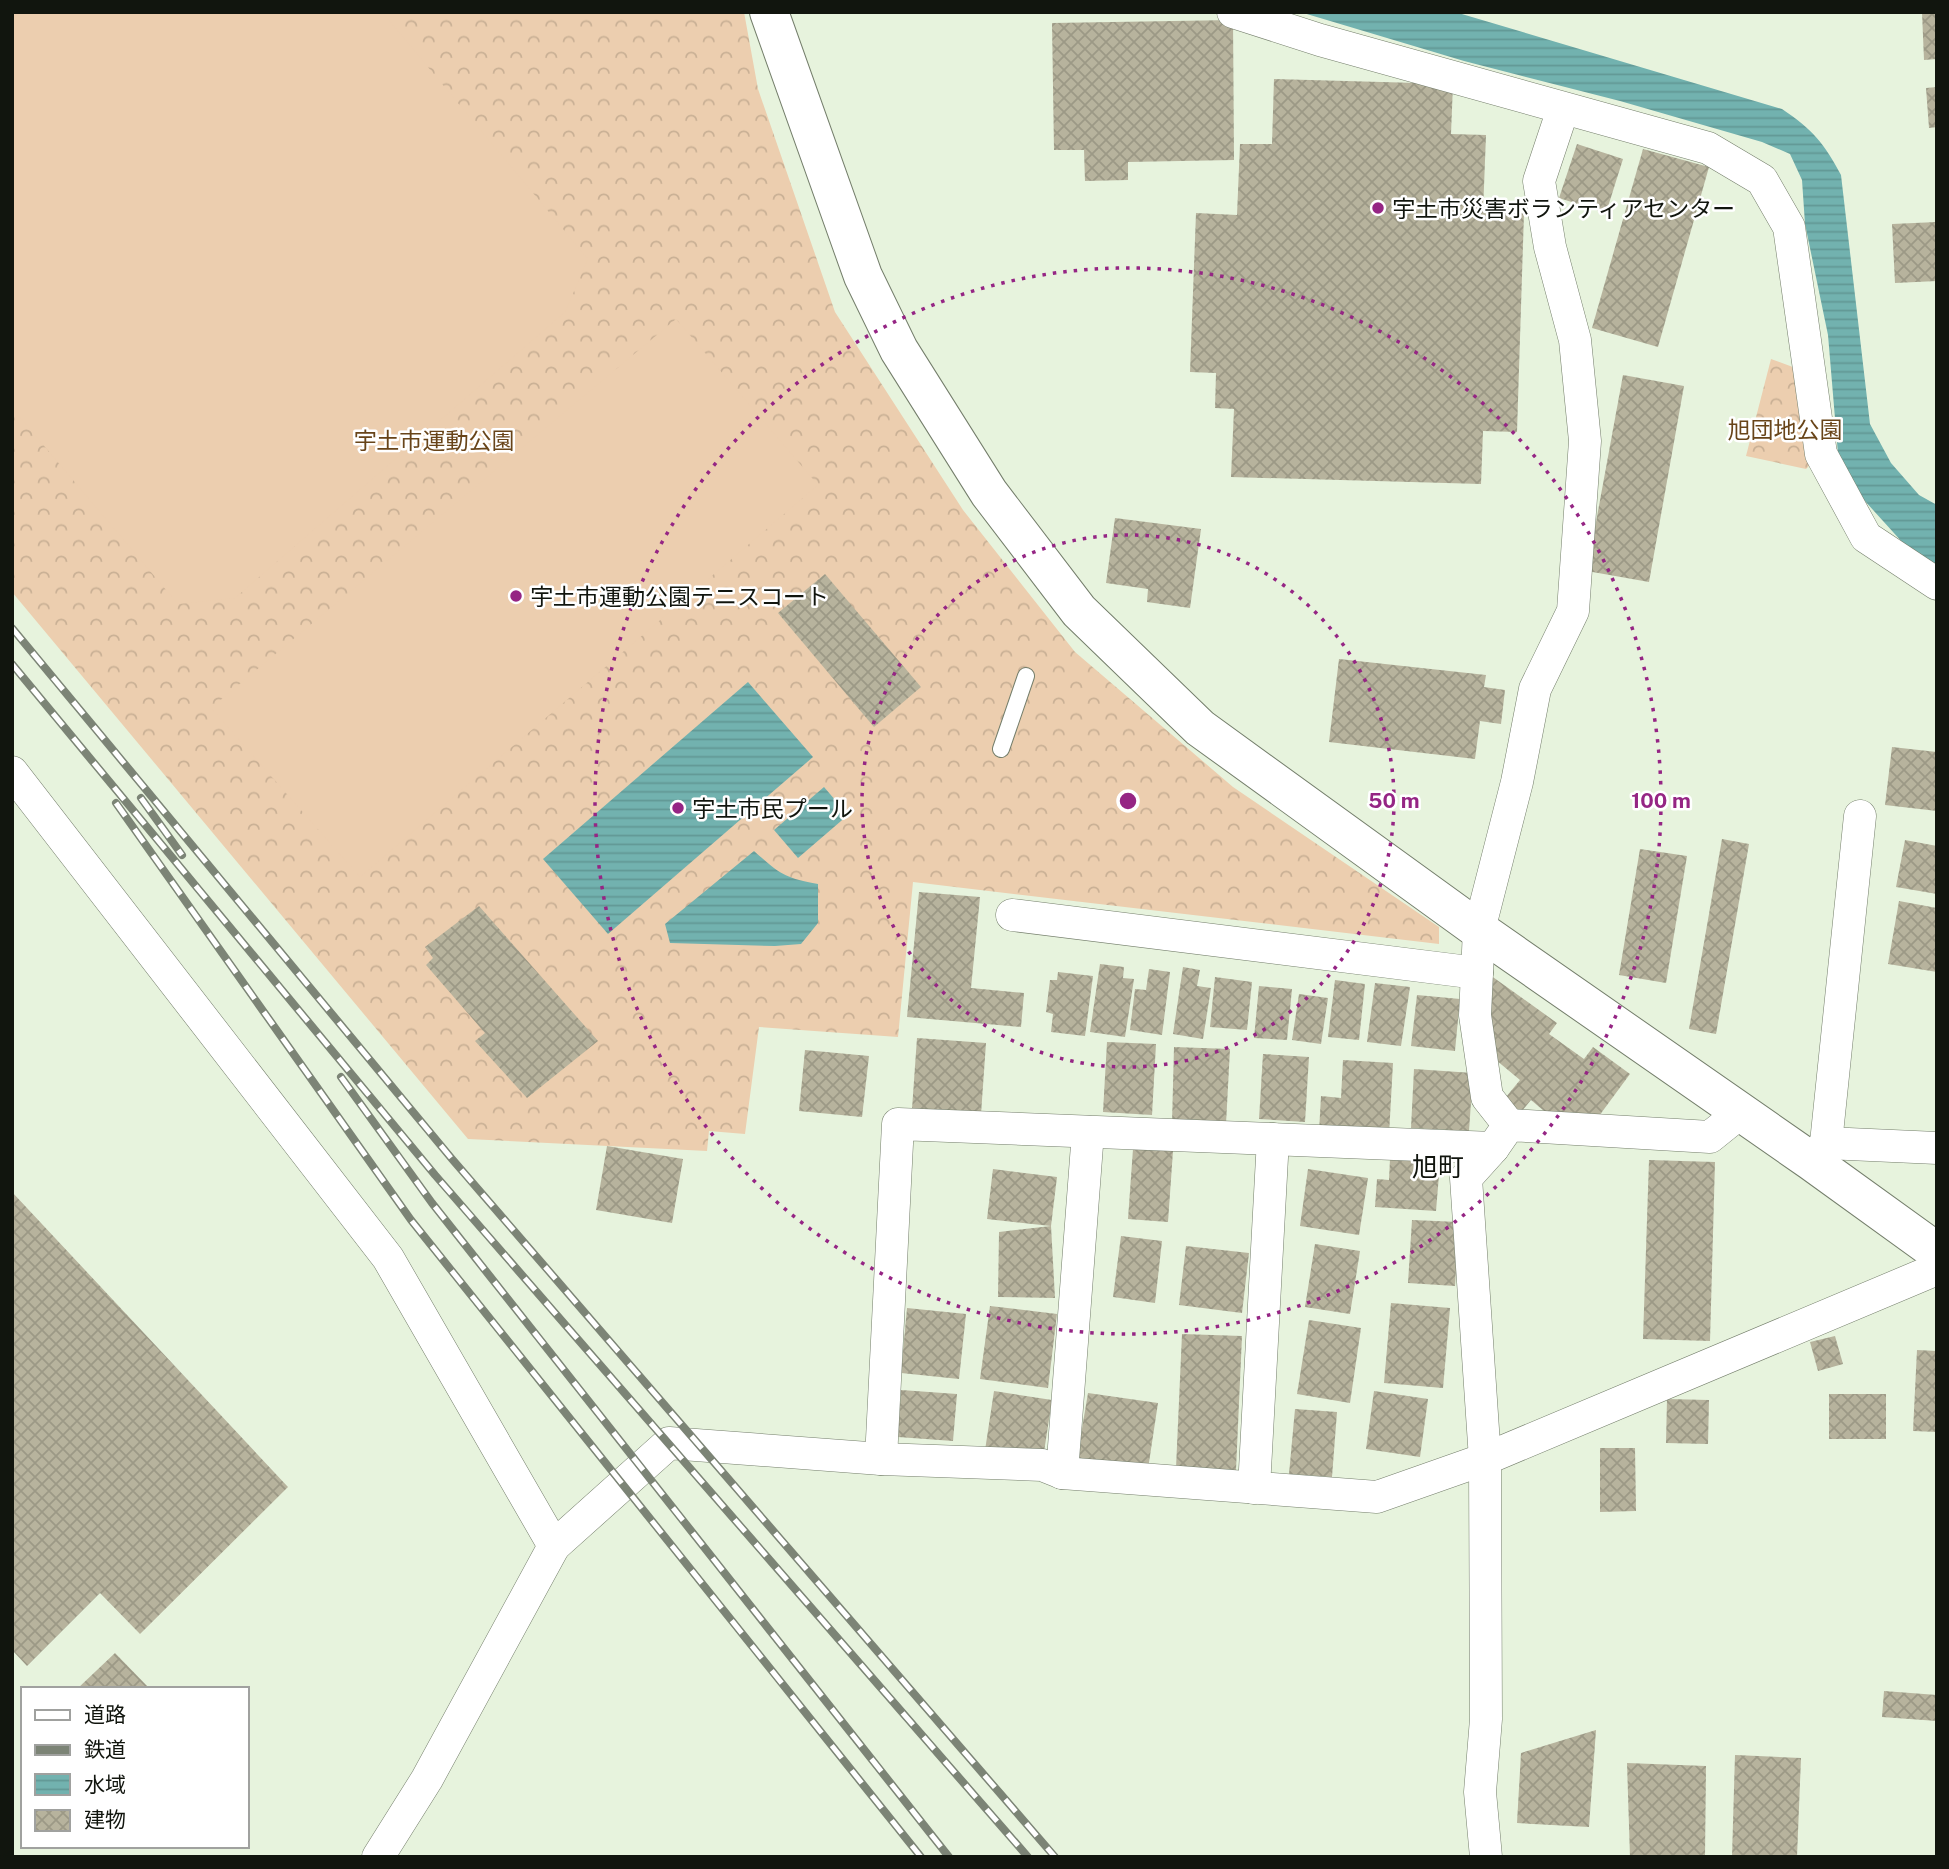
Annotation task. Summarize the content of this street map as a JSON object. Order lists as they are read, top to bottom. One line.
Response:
{"districts":["旭町"],"parks":["旭団地公園","宇土市運動公園"],"places":["宇土市災害ボランティアセンター","宇土市運動公園テニスコート","宇土市民プール"],"legend":["道路","鉄道","水域","建物"],"rings":["50 m","100 m"]}
